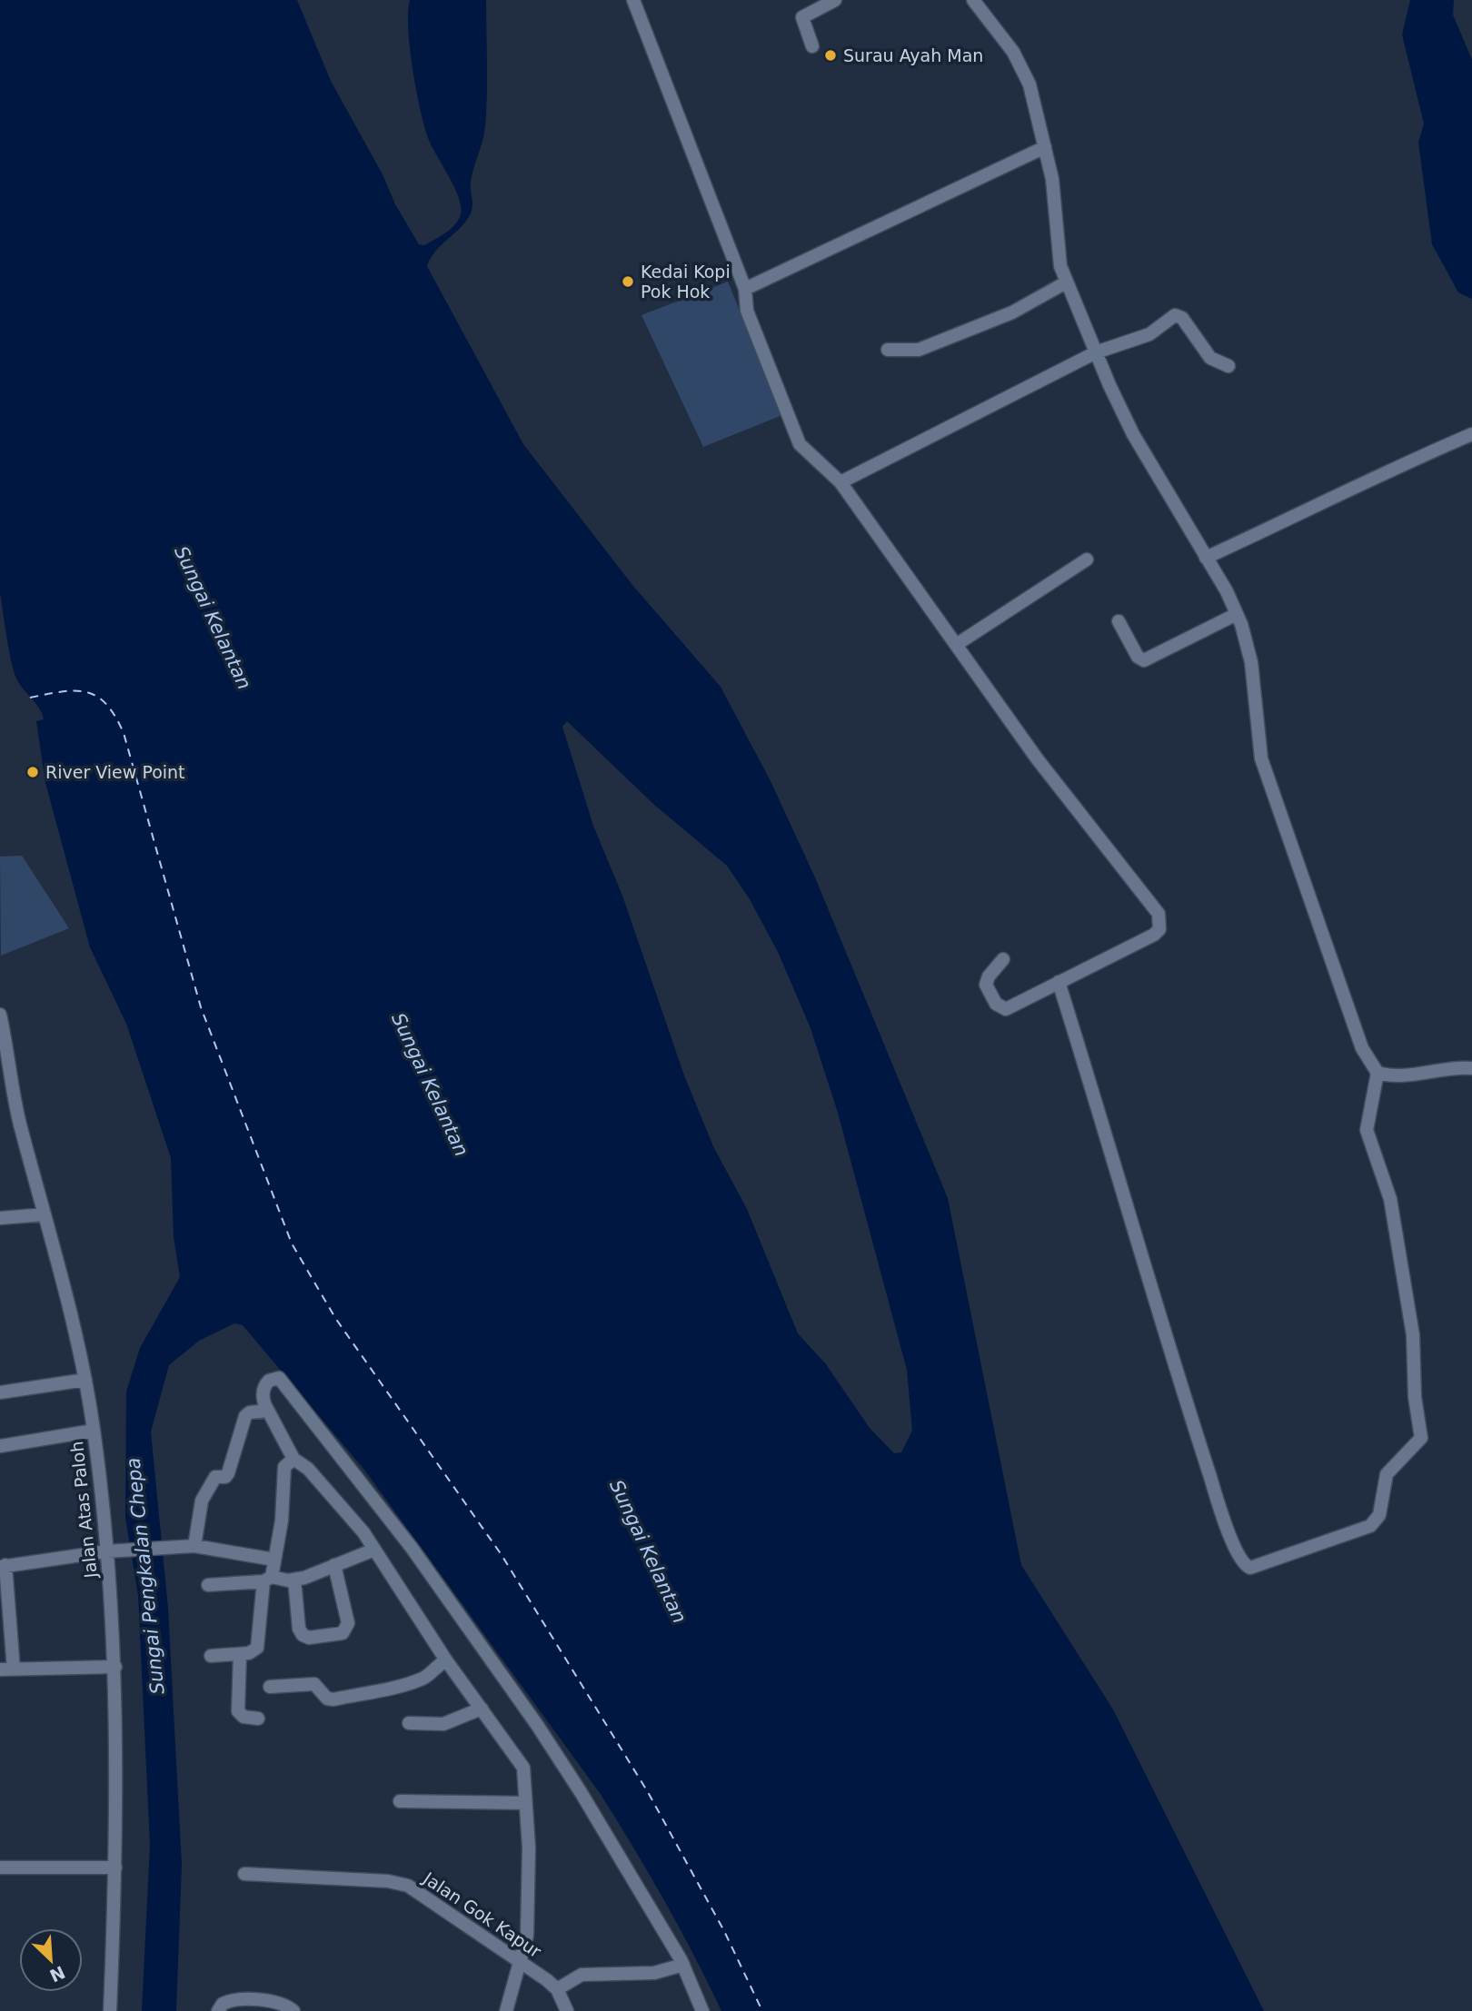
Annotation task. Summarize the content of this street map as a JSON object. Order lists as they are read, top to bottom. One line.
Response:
{"streets":{"street":["Jalan Atas Paloh","Jalan Gok Kapur"]},"water":["Sungai Kelantan","Sungai Pengkalan Chepa"],"places":["Surau Ayah Man","Kedai Kopi Pok Hok","River View Point"],"north":"bottom right"}
